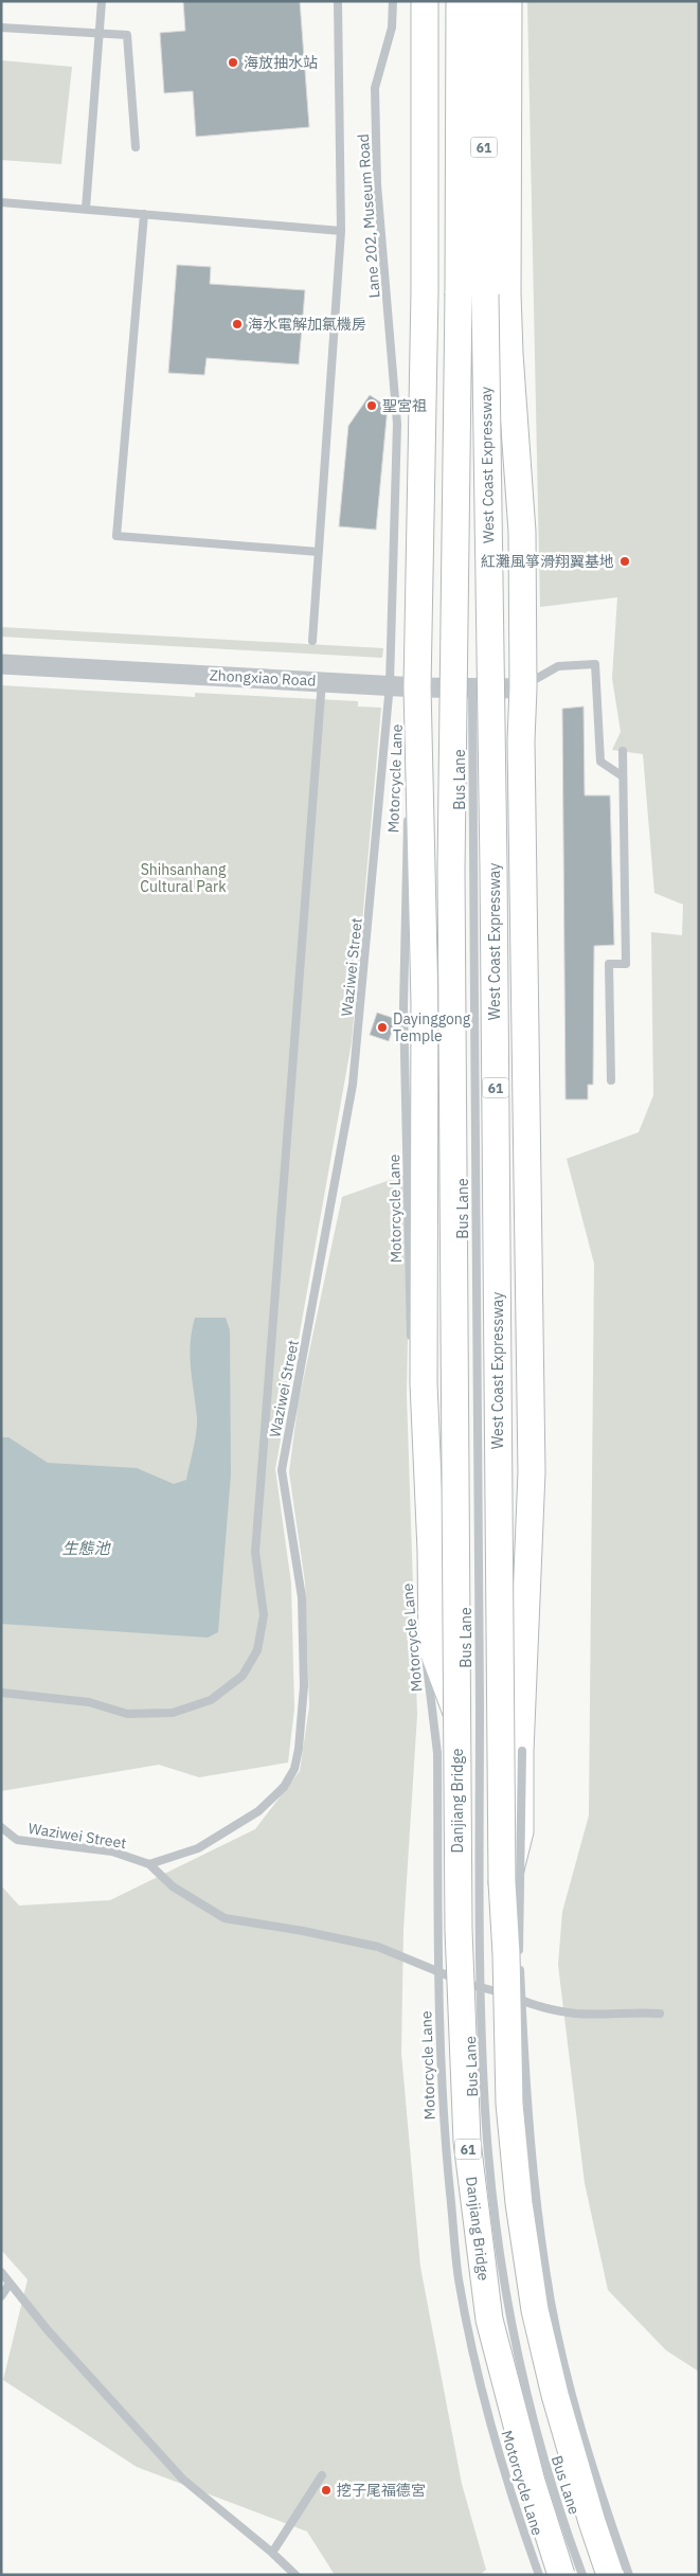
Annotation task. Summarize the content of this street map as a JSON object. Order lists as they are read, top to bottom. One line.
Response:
{"streets":{"highway":["61","West Coast Expressway","Danjiang Bridge"],"street":["Zhongxiao Road"],"lane":["Lane 202, Museum Road","Motorcycle Lane","Bus Lane","Waziwei Street"]},"crossings":[["61","West Coast Expressway"],["Lane 202, Museum Road","Zhongxiao Road"],["Lane 202, Museum Road","Waziwei Street"],["West Coast Expressway","Danjiang Bridge"],["Zhongxiao Road","Motorcycle Lane"],["Zhongxiao Road","Bus Lane"],["Zhongxiao Road","Waziwei Street"]],"water":["生態池"],"parks":["Shihsanhang Cultural Park"],"places":["海放抽水站","海水電解加氯機房","聖宮祖","紅灘風箏滑翔翼基地","Dayinggong Temple","挖子尾福德宮"]}
